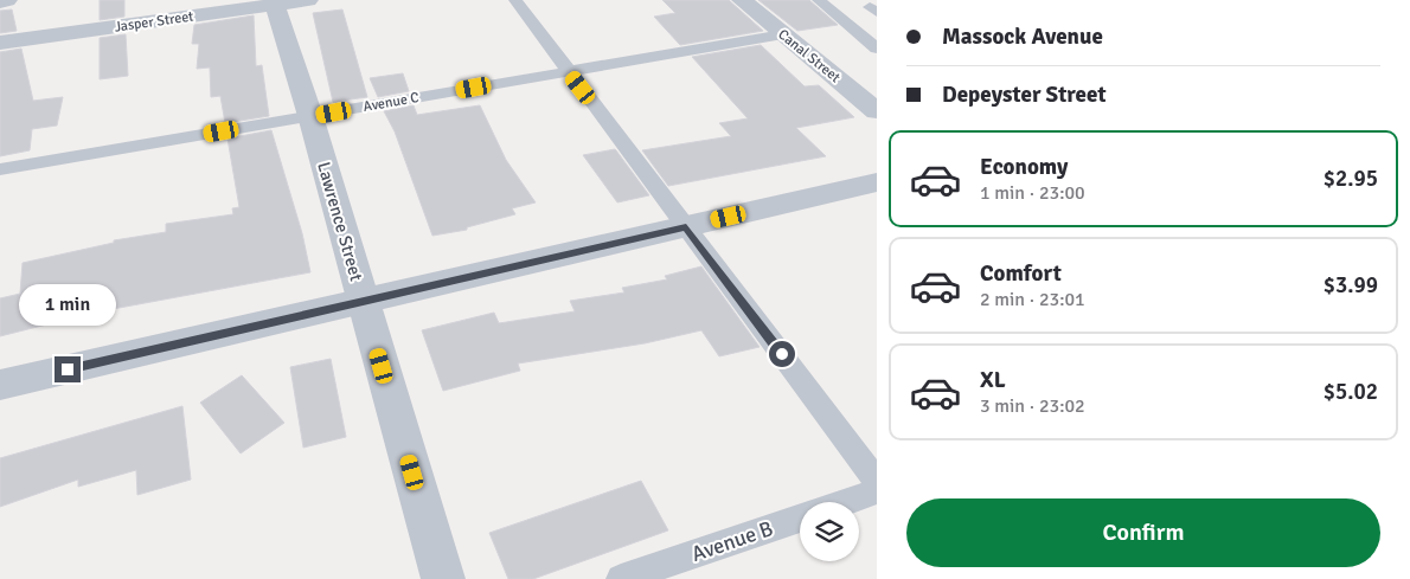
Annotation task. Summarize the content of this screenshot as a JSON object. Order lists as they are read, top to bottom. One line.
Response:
{"streets":{"street":["Jasper Street","Canal Street","Lawrence Street"],"lane":["Avenue C","Avenue B"]},"crossings":[["Jasper Street","Lawrence Street"],["Canal Street","Avenue C"],["Avenue C","Lawrence Street"]],"page":{"banner":["Massock Avenue","Depeyster Street"],"list":[{"name":"Economy","note":"1 min · 23:00","value":"$2.95"},{"name":"Comfort","note":"2 min · 23:01","value":"$3.99"},{"name":"XL","note":"3 min · 23:02","value":"$5.02"}],"bubble":"1 min","buttons":"Confirm"}}
